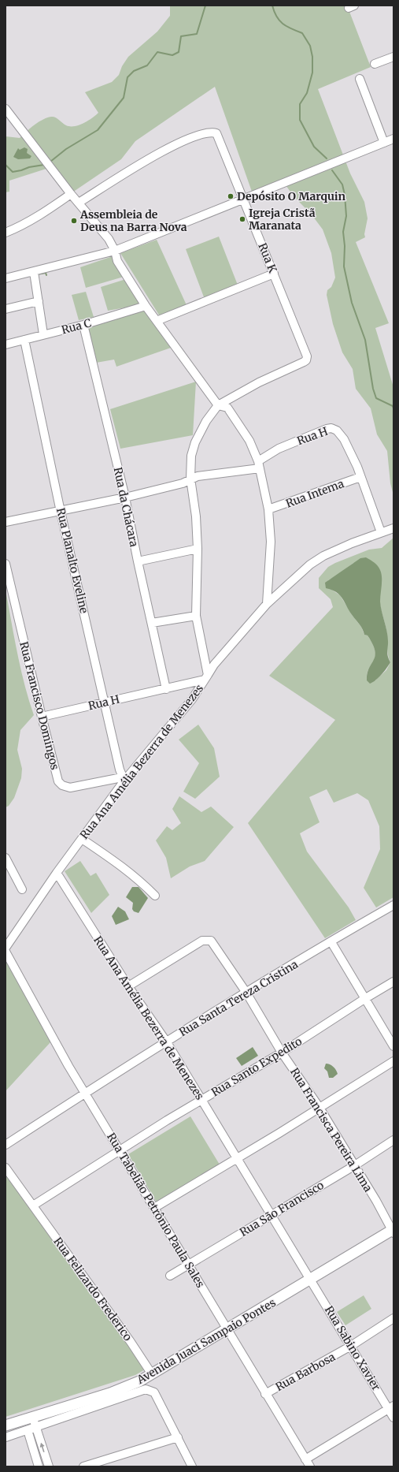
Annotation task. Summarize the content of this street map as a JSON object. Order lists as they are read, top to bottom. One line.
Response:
{"streets":{"main road":["Avenida Juaci Sampaio Pontes"],"street":["Rua K","Rua C","Rua H","Rua Intema","Rua da Chácara","Rua Planalto Eveline","Rua Francisco Domingos","Rua Ana Amélia Bezerra de Menezes","Rua Santa Tereza Cristina","Rua Santo Expedito","Rua Francisca Pereira Lima","Rua São Francisco","Rua Tabelião Petrônio Paula Sales","Rua Felizardo Frederico","Rua Sabino Xavier","Rua Barbosa"]},"crossings":[["Rua K","Rua Ana Amélia Bezerra de Menezes"],["Rua C","Rua da Chácara"],["Rua C","Rua Planalto Eveline"],["Rua H","Rua Intema"],["Rua H","Rua da Chácara"],["Rua H","Rua Planalto Eveline"],["Rua H","Rua Francisco Domingos"],["Rua H","Rua Ana Amélia Bezerra de Menezes"],["Rua Planalto Eveline","Rua Francisco Domingos"],["Rua Planalto Eveline","Rua Ana Amélia Bezerra de Menezes"],["Rua Francisco Domingos","Rua Ana Amélia Bezerra de Menezes"],["Rua Ana Amélia Bezerra de Menezes","Rua Santa Tereza Cristina"],["Rua Ana Amélia Bezerra de Menezes","Rua Santo Expedito"],["Rua Ana Amélia Bezerra de Menezes","Rua Francisca Pereira Lima"],["Rua Ana Amélia Bezerra de Menezes","Rua São Francisco"],["Rua Ana Amélia Bezerra de Menezes","Avenida Juaci Sampaio Pontes"],["Rua Ana Amélia Bezerra de Menezes","Rua Sabino Xavier"],["Rua Santa Tereza Cristina","Rua Francisca Pereira Lima"],["Rua Santa Tereza Cristina","Rua Tabelião Petrônio Paula Sales"],["Rua Santo Expedito","Rua Francisca Pereira Lima"],["Rua Santo Expedito","Rua Tabelião Petrônio Paula Sales"],["Rua Francisca Pereira Lima","Rua São Francisco"],["Rua Francisca Pereira Lima","Avenida Juaci Sampaio Pontes"],["Rua São Francisco","Rua Tabelião Petrônio Paula Sales"],["Rua Tabelião Petrônio Paula Sales","Avenida Juaci Sampaio Pontes"],["Rua Tabelião Petrônio Paula Sales","Rua Barbosa"],["Rua Felizardo Frederico","Avenida Juaci Sampaio Pontes"],["Avenida Juaci Sampaio Pontes","Rua Sabino Xavier"],["Rua Sabino Xavier","Rua Barbosa"]],"places":["Depósito O Marquin","Igreja Cristã Maranata","Assembleia de Deus na Barra Nova"]}
